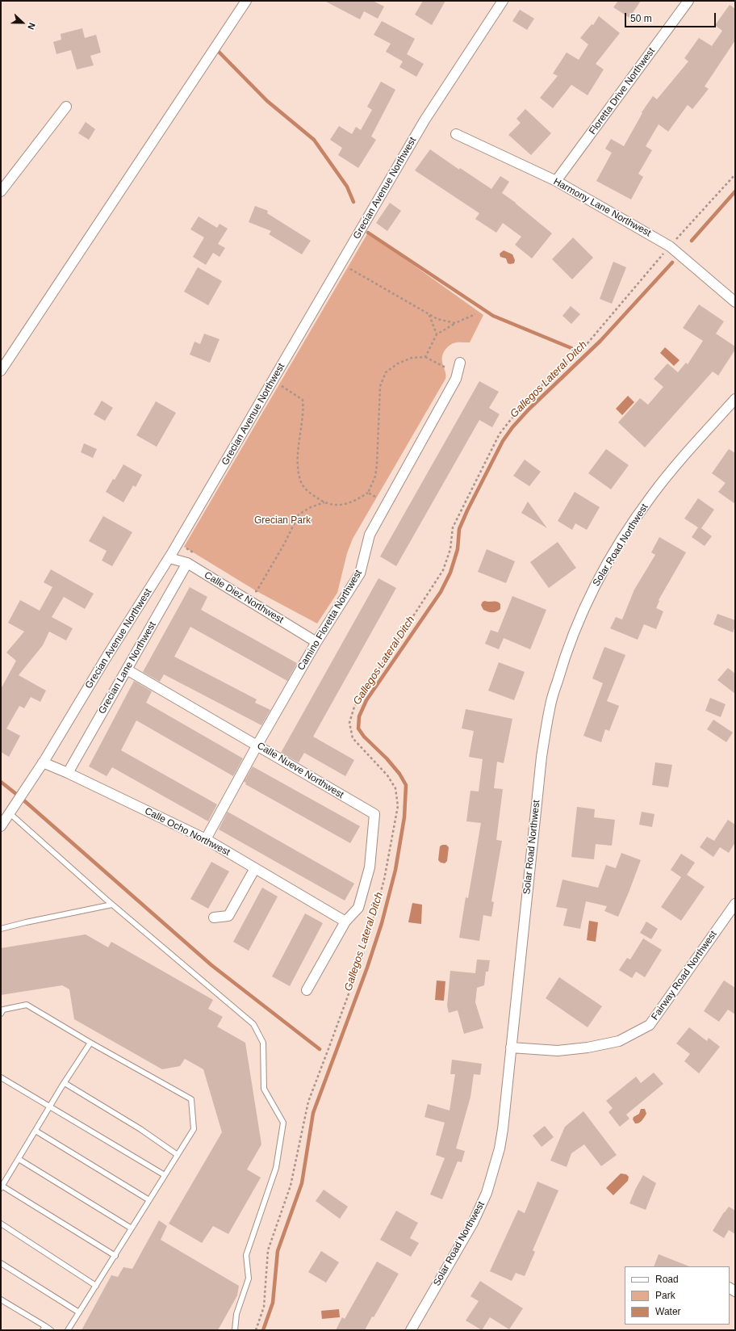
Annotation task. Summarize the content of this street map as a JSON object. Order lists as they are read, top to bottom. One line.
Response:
{"streets":{"street":["Floretta Drive Northwest","Grecian Avenue Northwest","Harmony Lane Northwest","Solar Road Northwest","Calle Diez Northwest","Camino Floretta Northwest","Grecian Lane Northwest","Calle Nueve Northwest","Calle Ocho Northwest","Fairway Road Northwest"]},"crossings":[["Floretta Drive Northwest","Harmony Lane Northwest"],["Grecian Avenue Northwest","Calle Diez Northwest"],["Grecian Avenue Northwest","Calle Ocho Northwest"],["Solar Road Northwest","Fairway Road Northwest"],["Calle Diez Northwest","Camino Floretta Northwest"],["Calle Diez Northwest","Grecian Lane Northwest"],["Camino Floretta Northwest","Calle Nueve Northwest"],["Camino Floretta Northwest","Calle Ocho Northwest"],["Grecian Lane Northwest","Calle Nueve Northwest"],["Grecian Lane Northwest","Calle Ocho Northwest"],["Calle Nueve Northwest","Calle Ocho Northwest"]],"water":["Gallegos Lateral Ditch"],"parks":["Grecian Park"],"legend":["Road","Park","Water"],"scale_bar":"50 m","north":"right"}
